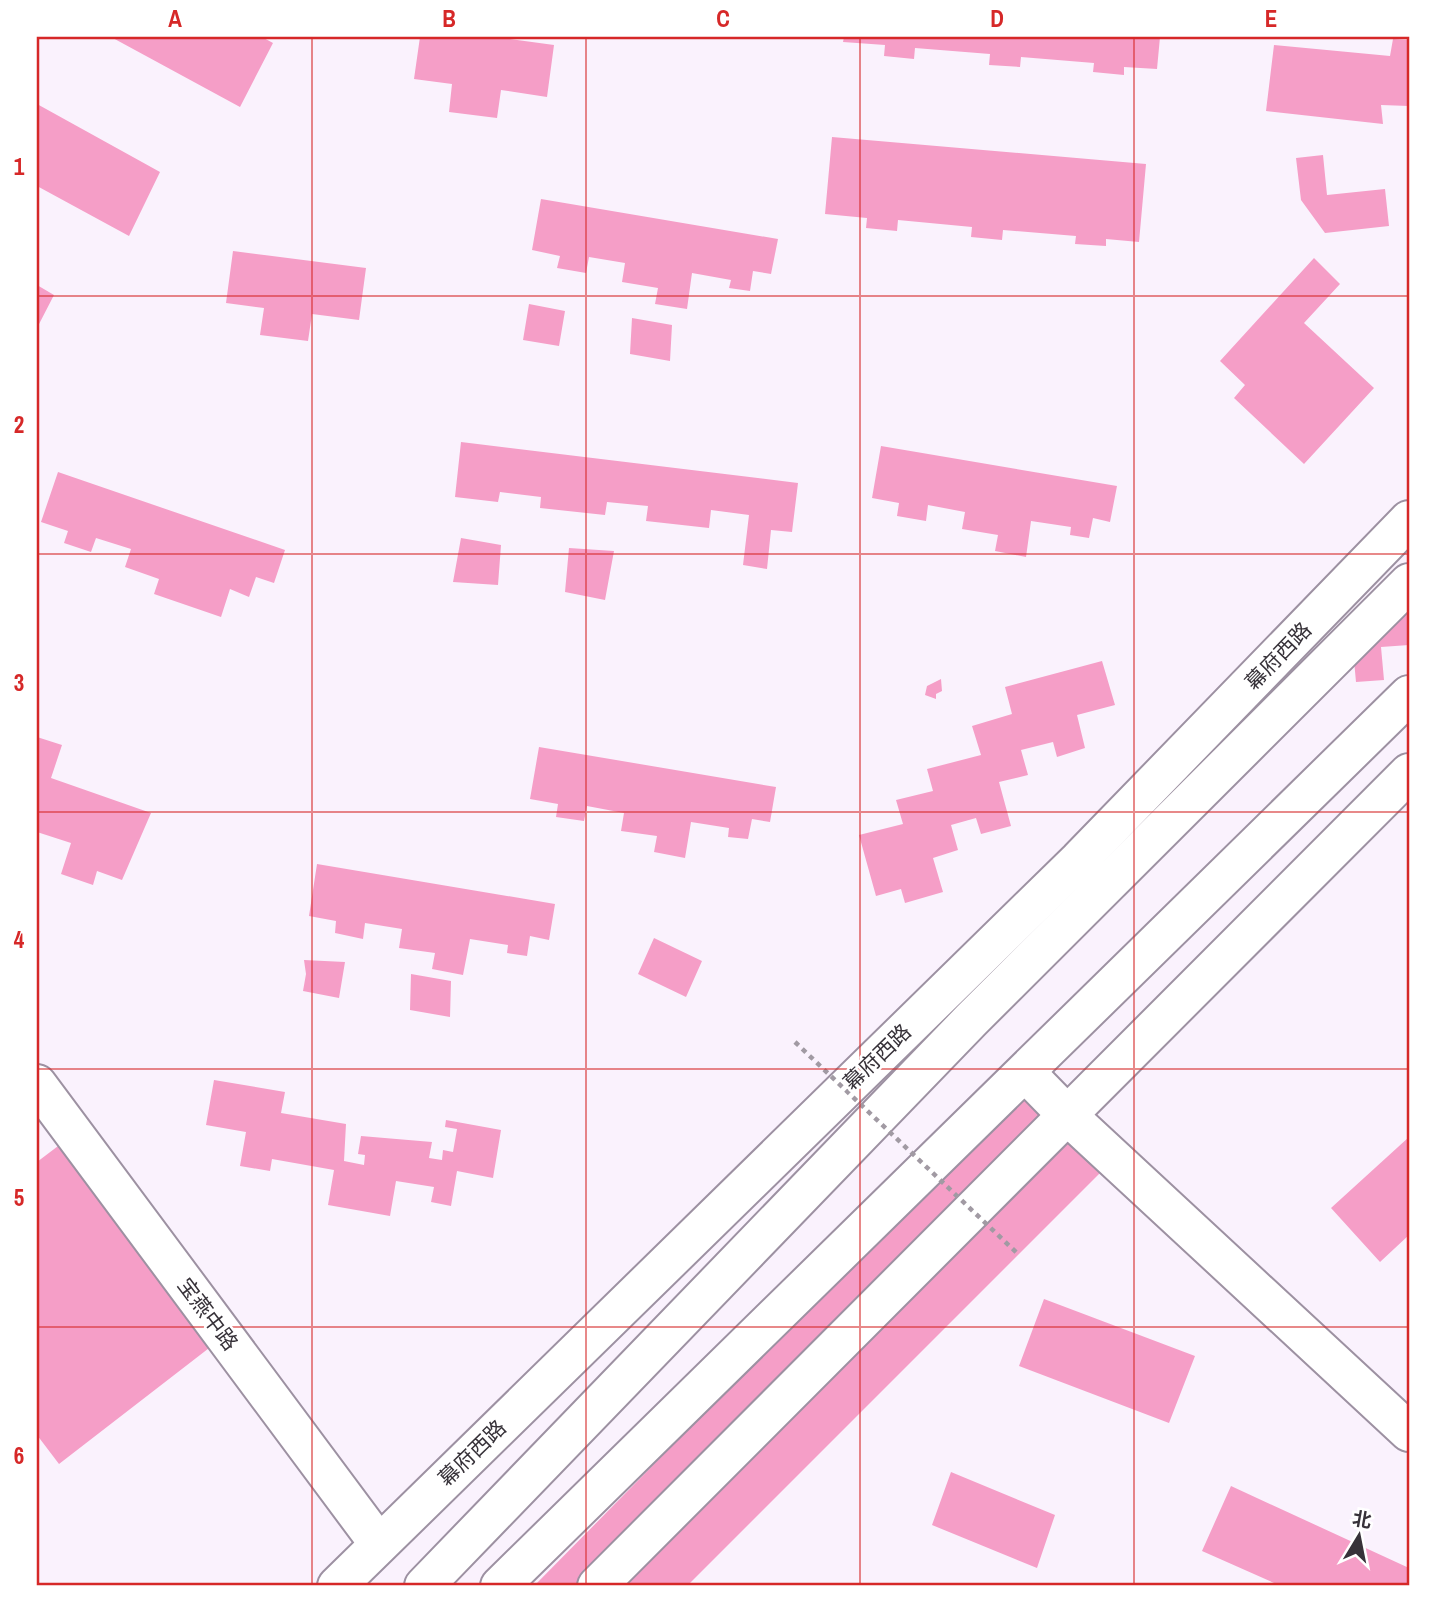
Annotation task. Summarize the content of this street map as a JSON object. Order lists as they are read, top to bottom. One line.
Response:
{"streets":{"main road":["幕府西路","宝燕中路"]},"crossings":[["幕府西路","宝燕中路"]],"north":"top","grid":{"columns":["A","B","C","D","E"],"rows":["1","2","3","4","5","6"]}}
